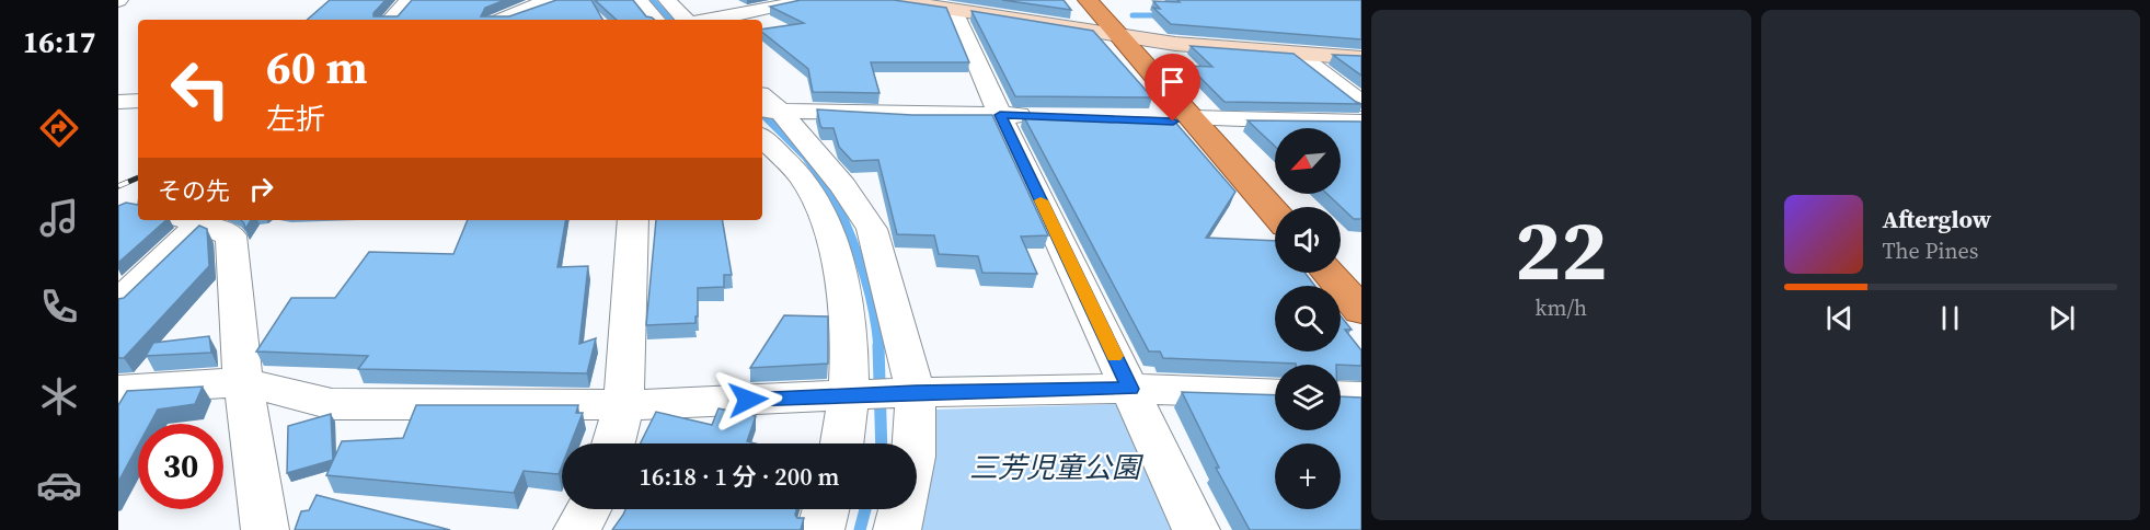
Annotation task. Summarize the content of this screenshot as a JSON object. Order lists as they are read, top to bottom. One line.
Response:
{"parks":["三芳児童公園"],"north":"bottom left","page":{"tabs":"16:17","tile":["22","km/h"],"turn":["60 m","左折"],"map_buttons":"+","then":"その先","song":["Afterglow","The Pines"],"limit":"30","trip":"16:18 · 1 分 · 200 m"}}
